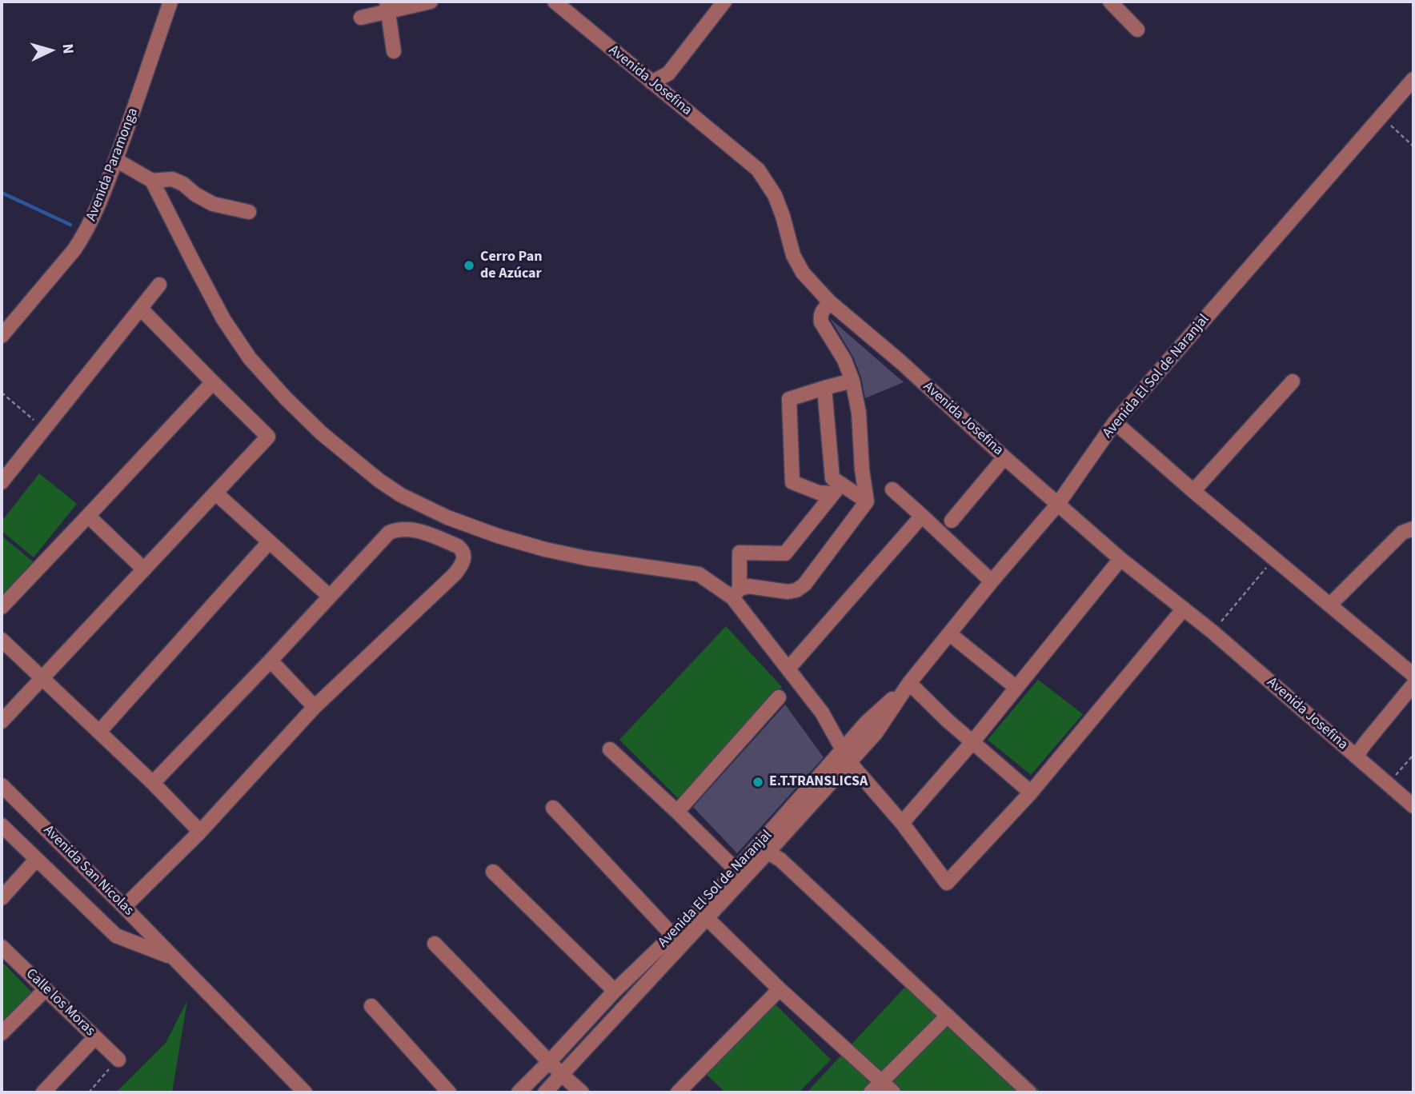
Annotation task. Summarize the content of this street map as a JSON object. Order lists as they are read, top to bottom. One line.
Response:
{"streets":{"street":["Avenida Josefina","Avenida Paramonga","Avenida El Sol de Naranjal","Avenida San Nicolas","Calle los Moras"]},"crossings":[["Avenida Josefina","Avenida El Sol de Naranjal"]],"places":["Cerro Pan de Azúcar","E.T.TRANSLICSA"],"north":"right"}
